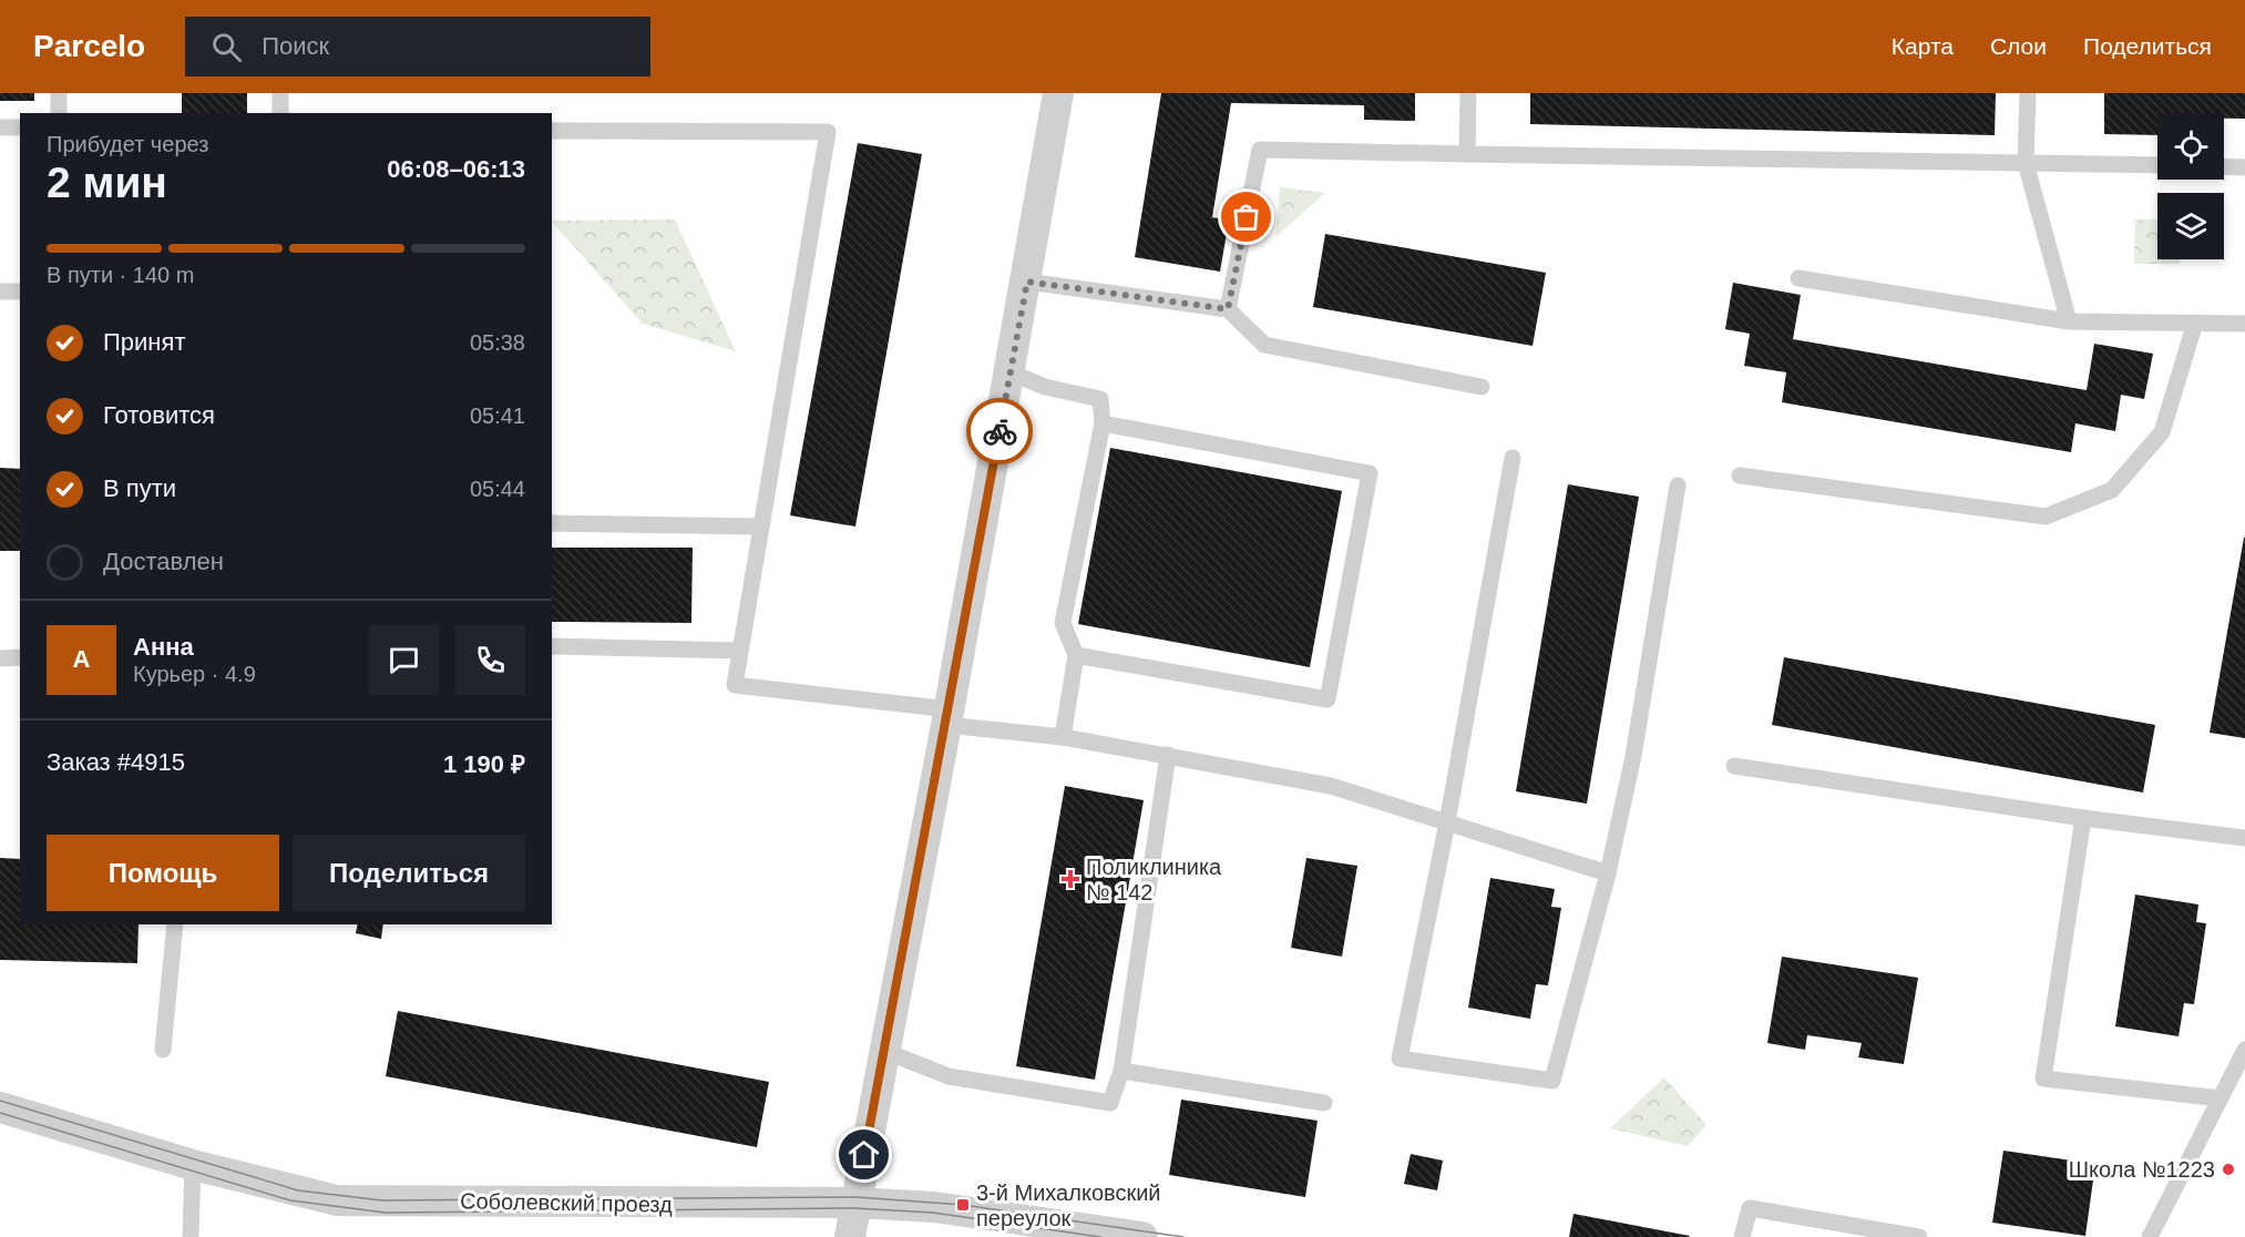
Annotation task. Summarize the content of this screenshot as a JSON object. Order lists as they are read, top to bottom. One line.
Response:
{"streets":{"street":["Соболевский проезд"]},"places":{"health":["Поликлиника № 142"],"other":["Школа №1223"],"transit":["3-й Михалковский переулок"]},"page":{"header":"Parcelo","search":"Поиск","nav":["Карта","Слои","Поделиться"],"heading":["2 мин","Прибудет через","06:08–06:13"],"panel":["Анна","Курьер · 4.9","Заказ #4915","1 190 ₽"],"bar":"В пути · 140 m","list":[["Принят","05:38"],["Готовится","05:41"],["В пути","05:44"],"Доставлен"],"round":"А","buttons":["Помощь","Поделиться"]}}
